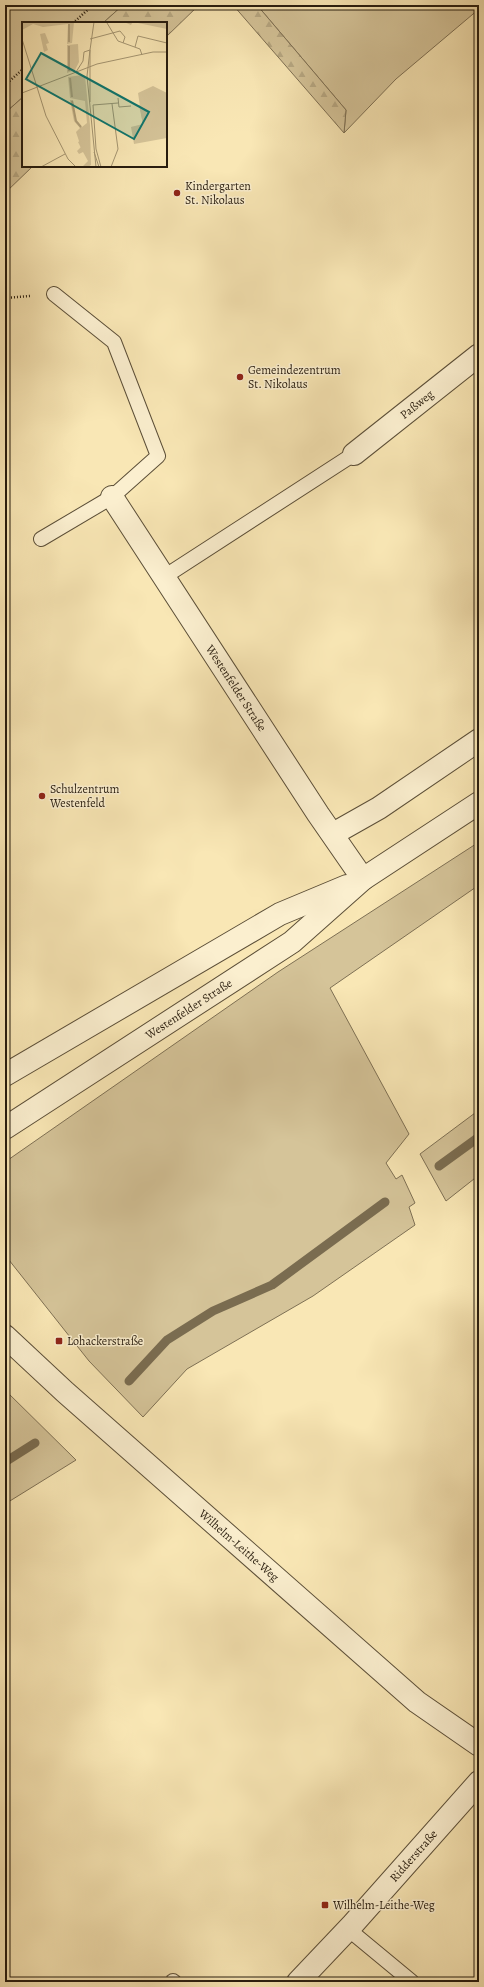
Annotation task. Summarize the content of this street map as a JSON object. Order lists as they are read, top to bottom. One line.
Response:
{"streets":{"street":["Paßweg","Westenfelder Straße","Wilhelm-Leithe-Weg","Ridderstraße"]},"places":{"other":["Kindergarten St. Nikolaus","Gemeindezentrum St. Nikolaus","Schulzentrum Westenfeld"],"transit":["Lohackerstraße","Wilhelm-Leithe-Weg"]}}
